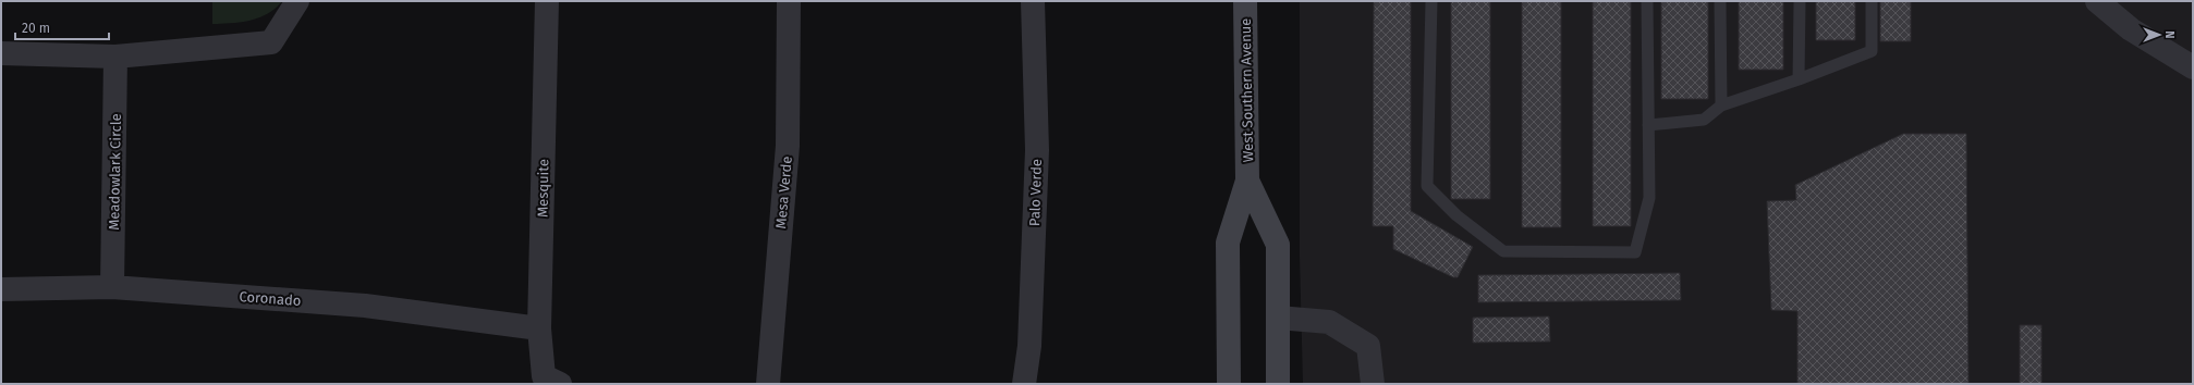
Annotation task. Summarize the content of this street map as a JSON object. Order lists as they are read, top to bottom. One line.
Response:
{"streets":{"main road":["West Southern Avenue"],"street":["Meadowlark Circle","Mesquite","Mesa Verde","Palo Verde","Coronado"]},"crossings":[["Meadowlark Circle","Coronado"],["Mesquite","Coronado"]],"scale_bar":"20 m","north":"right"}
